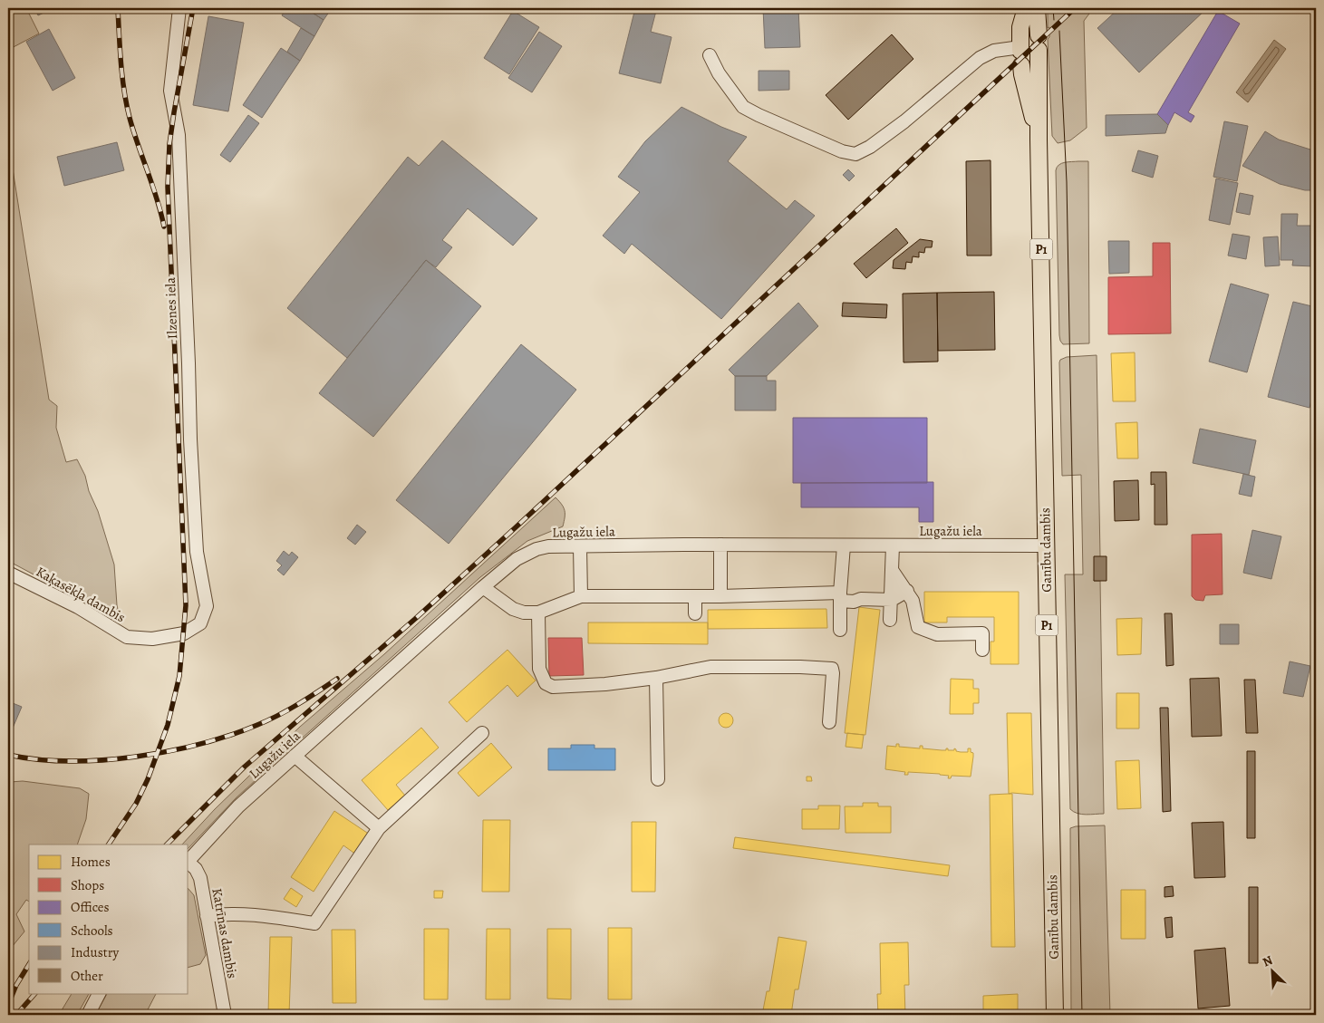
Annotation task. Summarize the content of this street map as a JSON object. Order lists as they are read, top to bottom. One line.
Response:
{"streets":{"main road":["P1","Ganību dambis"],"street":["Ilzenes iela","Lugažu iela","Kaķasēkļa dambis","Katrīnas dambis"]},"crossings":[["Ilzenes iela","Kaķasēkļa dambis"],["Lugažu iela","Ganību dambis"]],"legend":["Homes","Shops","Offices","Schools","Industry","Other"],"north":"top left"}
